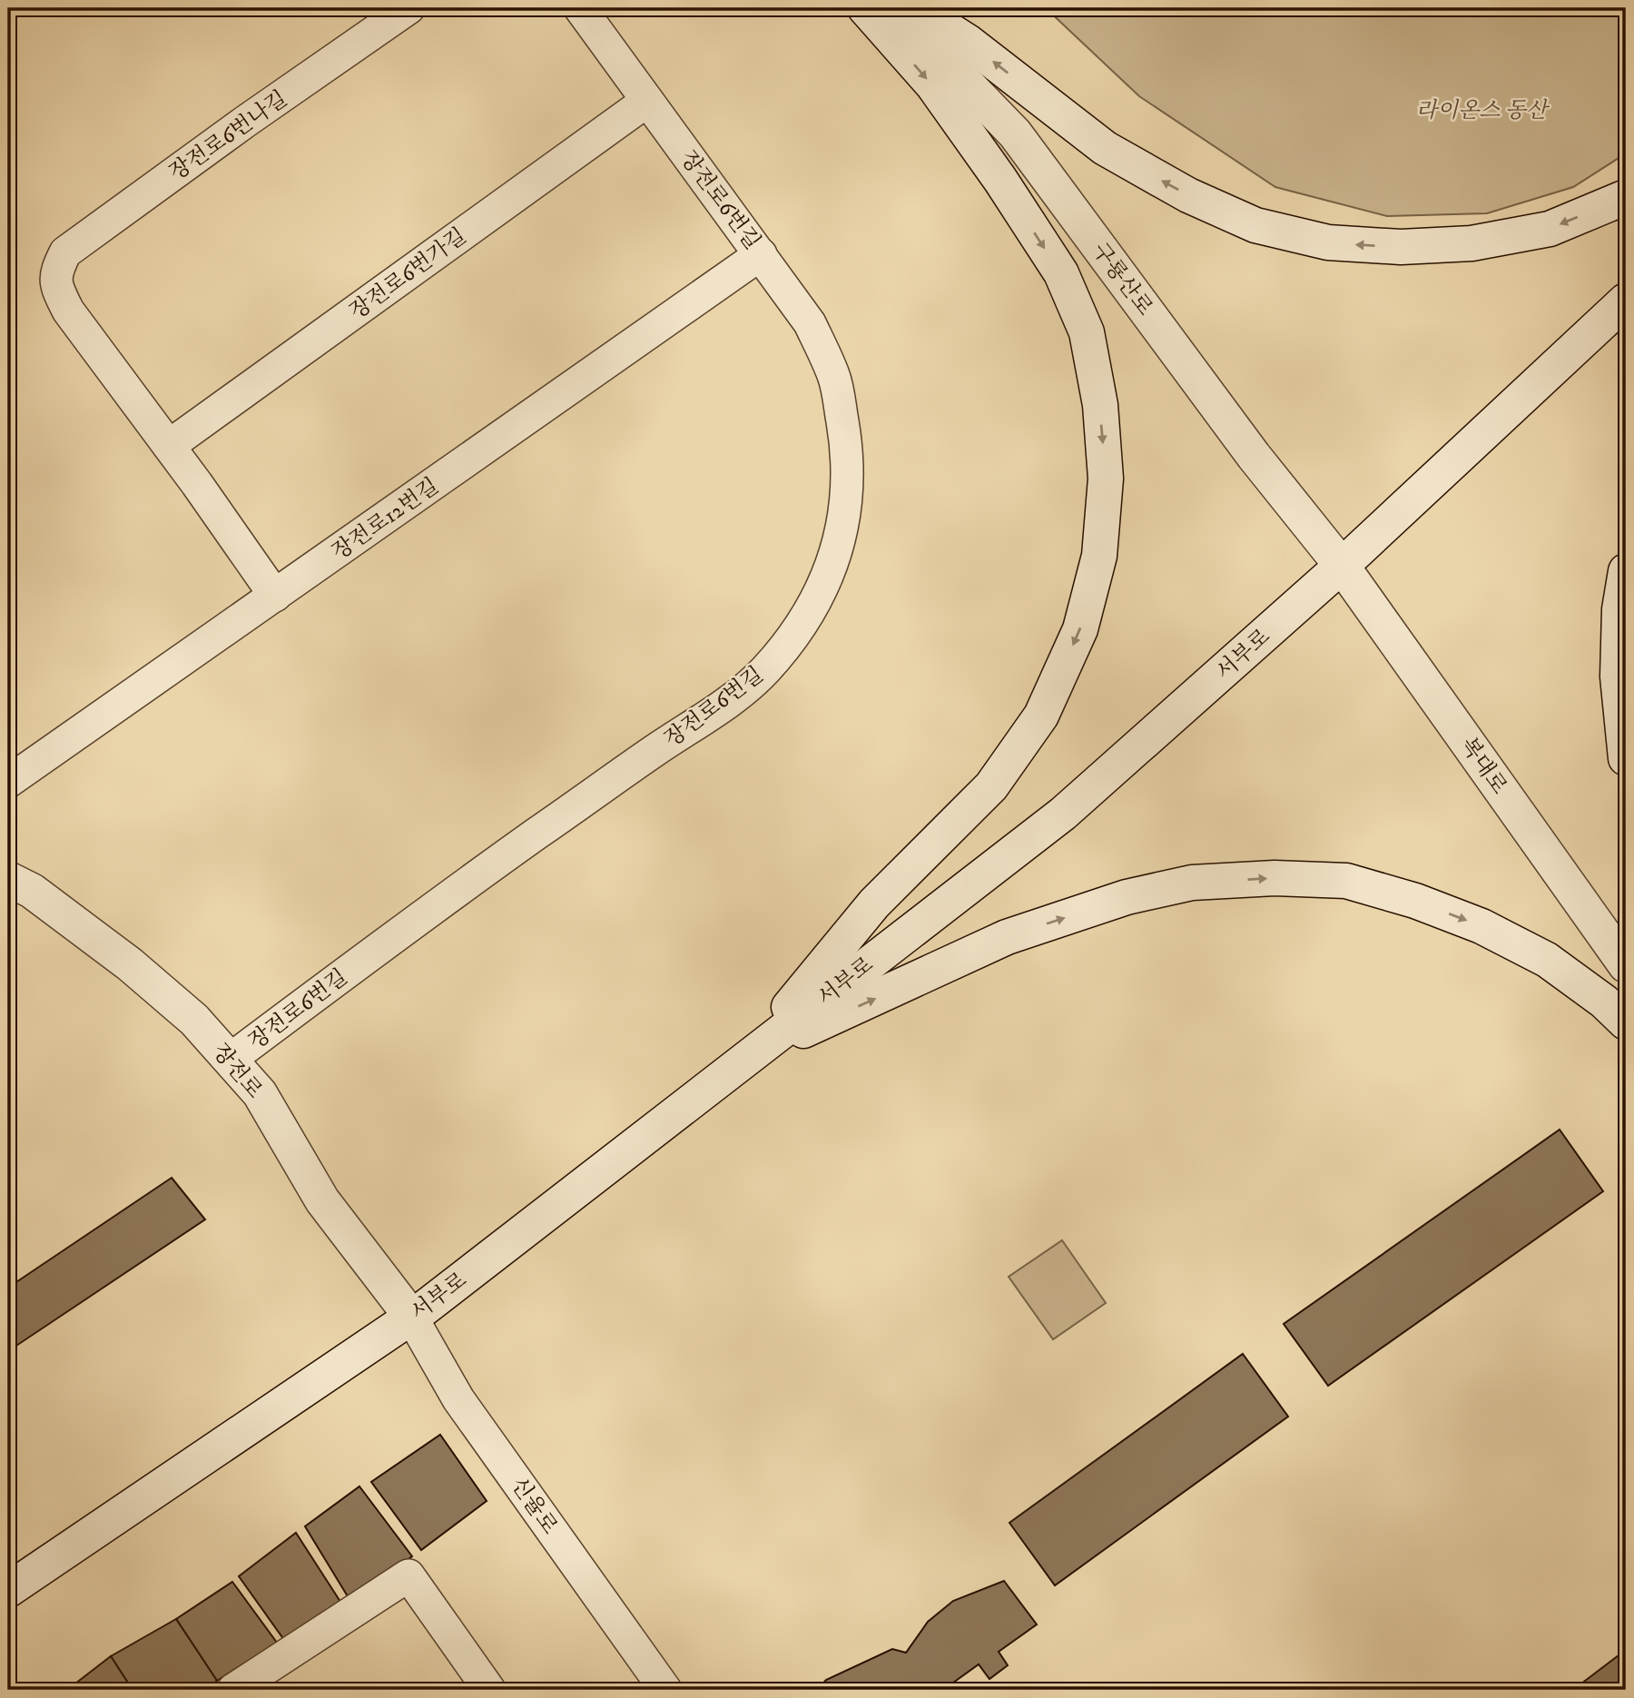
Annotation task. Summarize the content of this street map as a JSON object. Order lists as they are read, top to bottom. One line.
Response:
{"streets":{"main road":["구룡산로","서부로","복대로","장전로"],"street":["장전로6번나길","장전로6번길","장전로6번가길","장전로12번길","신율로"]},"crossings":[["장전로6번나길","장전로6번가길"],["장전로6번길","장전로6번가길"],["장전로6번길","장전로12번길"],["장전로6번길","장전로"],["구룡산로","서부로"],["구룡산로","복대로"],["서부로","복대로"],["서부로","장전로"],["서부로","신율로"],["장전로","신율로"]],"parks":["라이온스 동산"]}
